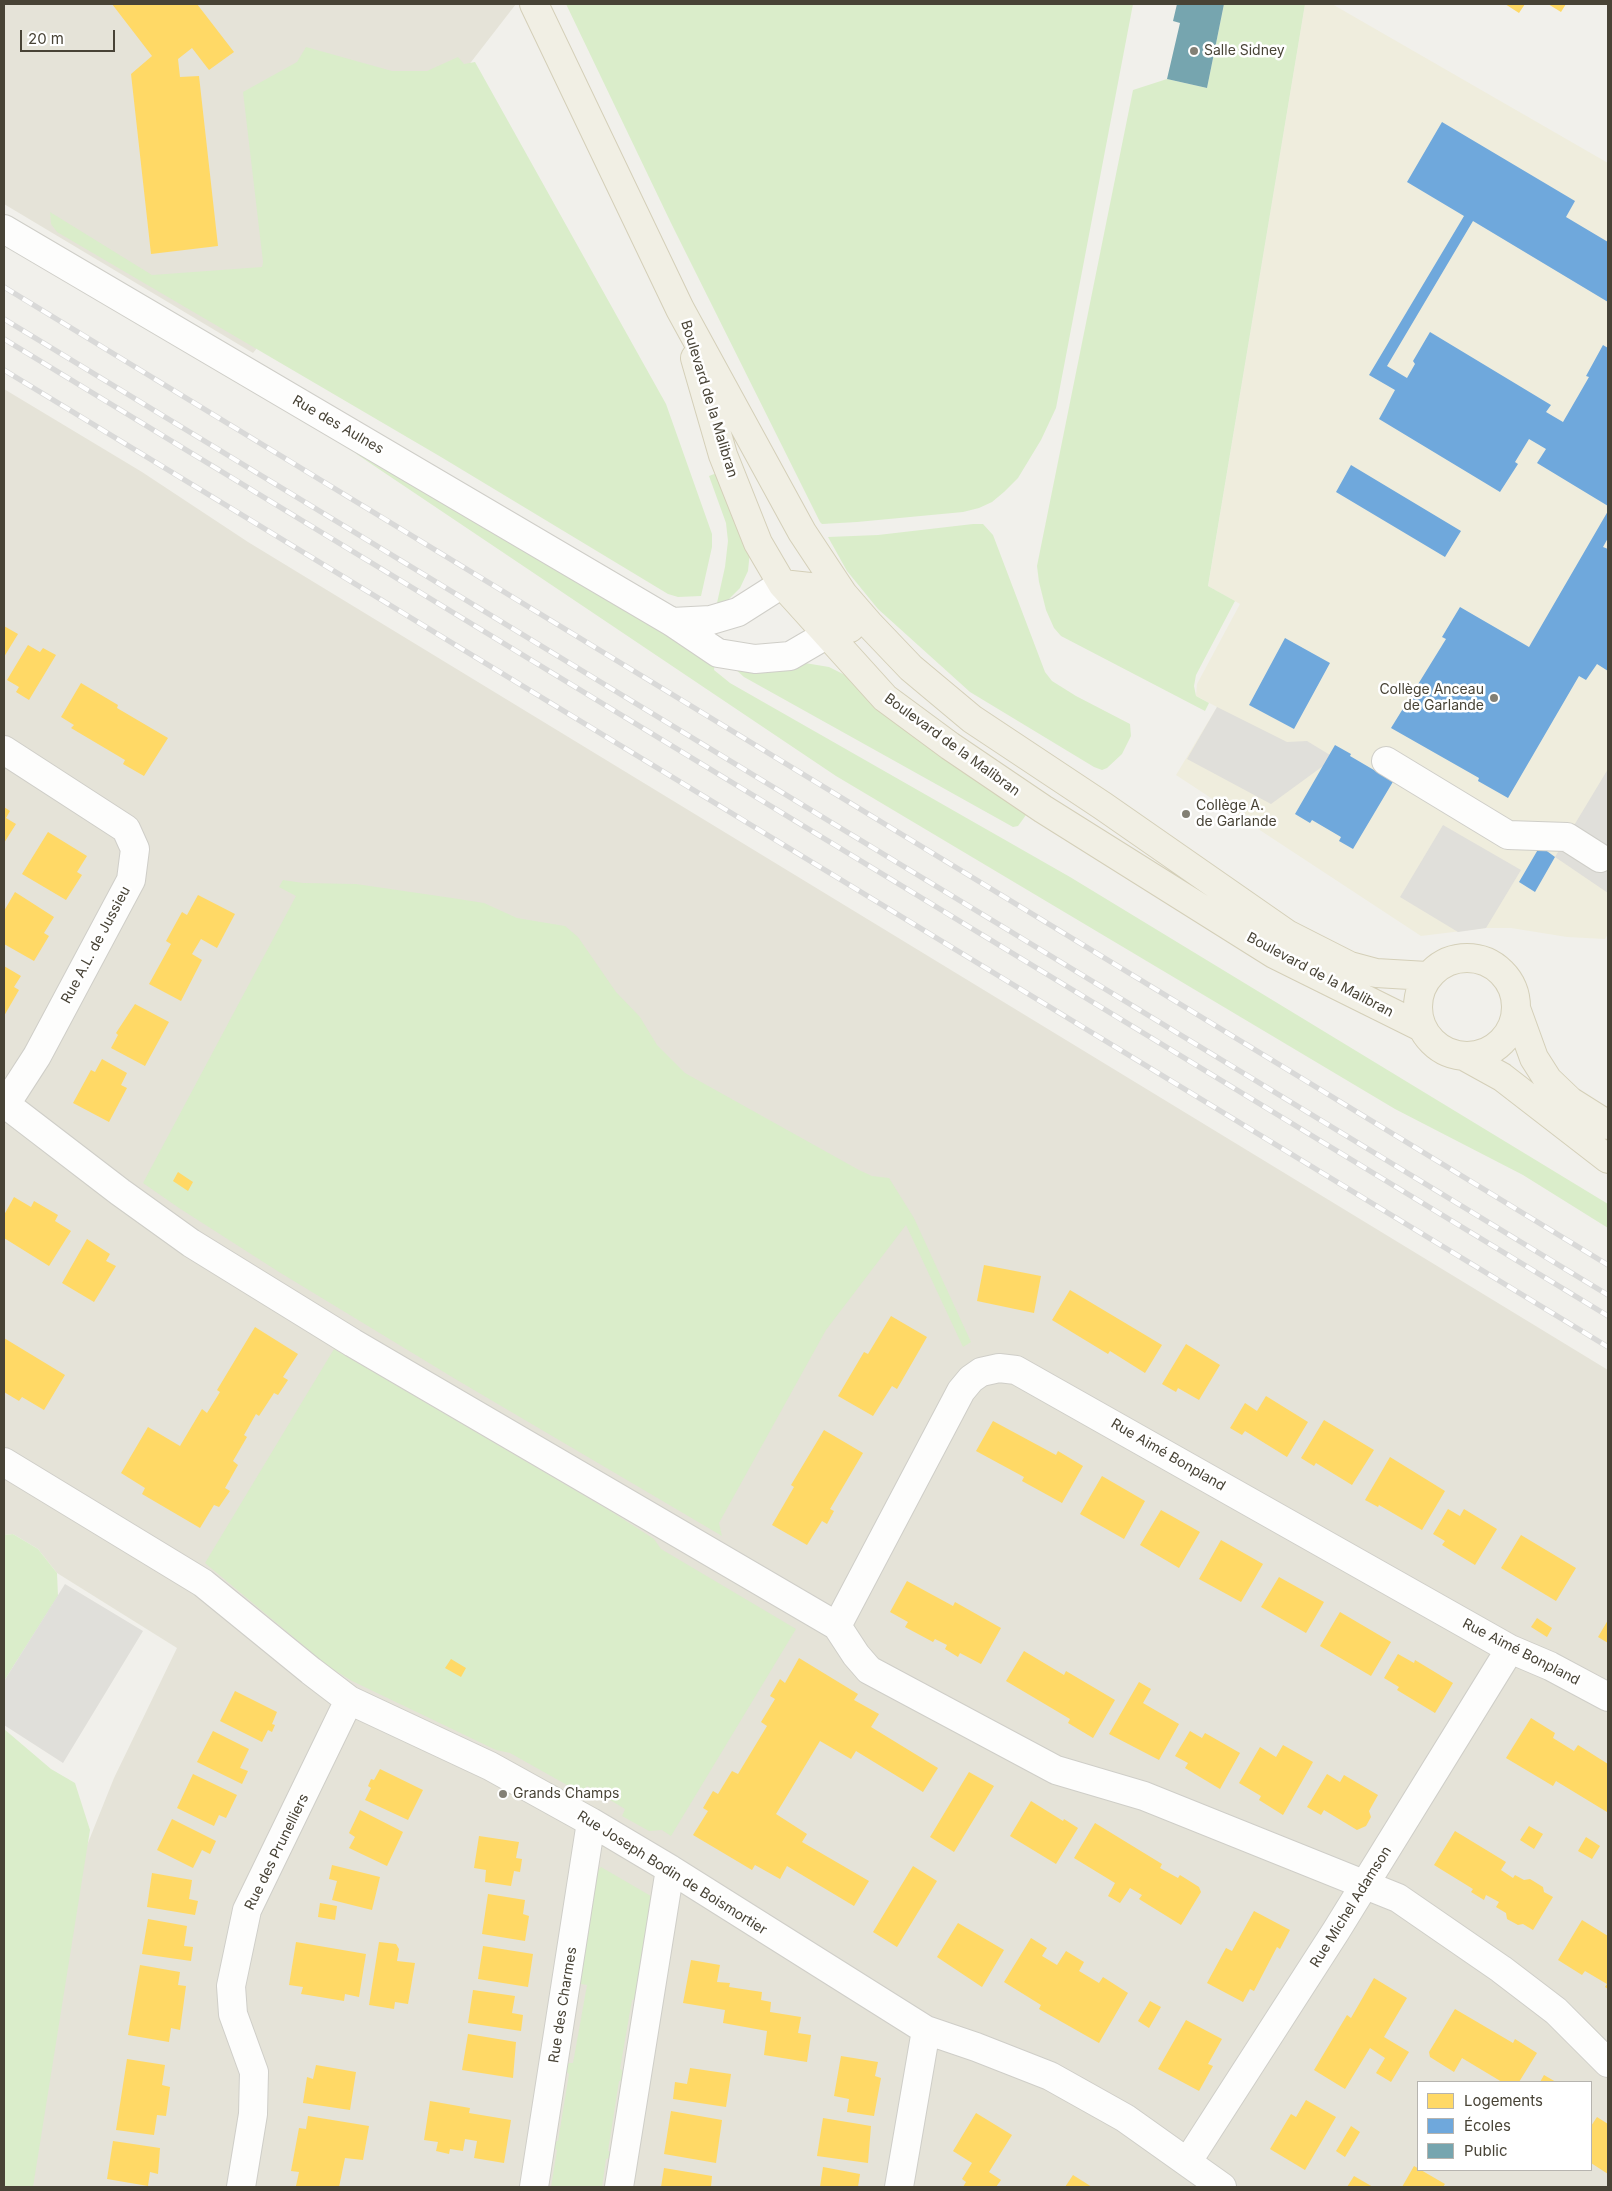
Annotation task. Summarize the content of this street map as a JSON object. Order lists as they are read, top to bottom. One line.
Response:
{"streets":{"main road":["Boulevard de la Malibran"],"street":["Rue des Aulnes","Rue A.L. de Jussieu","Rue Aimé Bonpland","Rue des Prunelliers","Rue Joseph Bodin de Boismortier","Rue Michel Adamson","Rue des Charmes"]},"crossings":[["Boulevard de la Malibran","Rue des Aulnes"],["Rue Aimé Bonpland","Rue Michel Adamson"],["Rue des Prunelliers","Rue Joseph Bodin de Boismortier"],["Rue Joseph Bodin de Boismortier","Rue Michel Adamson"],["Rue Joseph Bodin de Boismortier","Rue des Charmes"]],"places":["Salle Sidney","Collège Anceau de Garlande","Collège A. de Garlande","Grands Champs"],"legend":["Logements","Écoles","Public"],"scale_bar":"20 m"}
